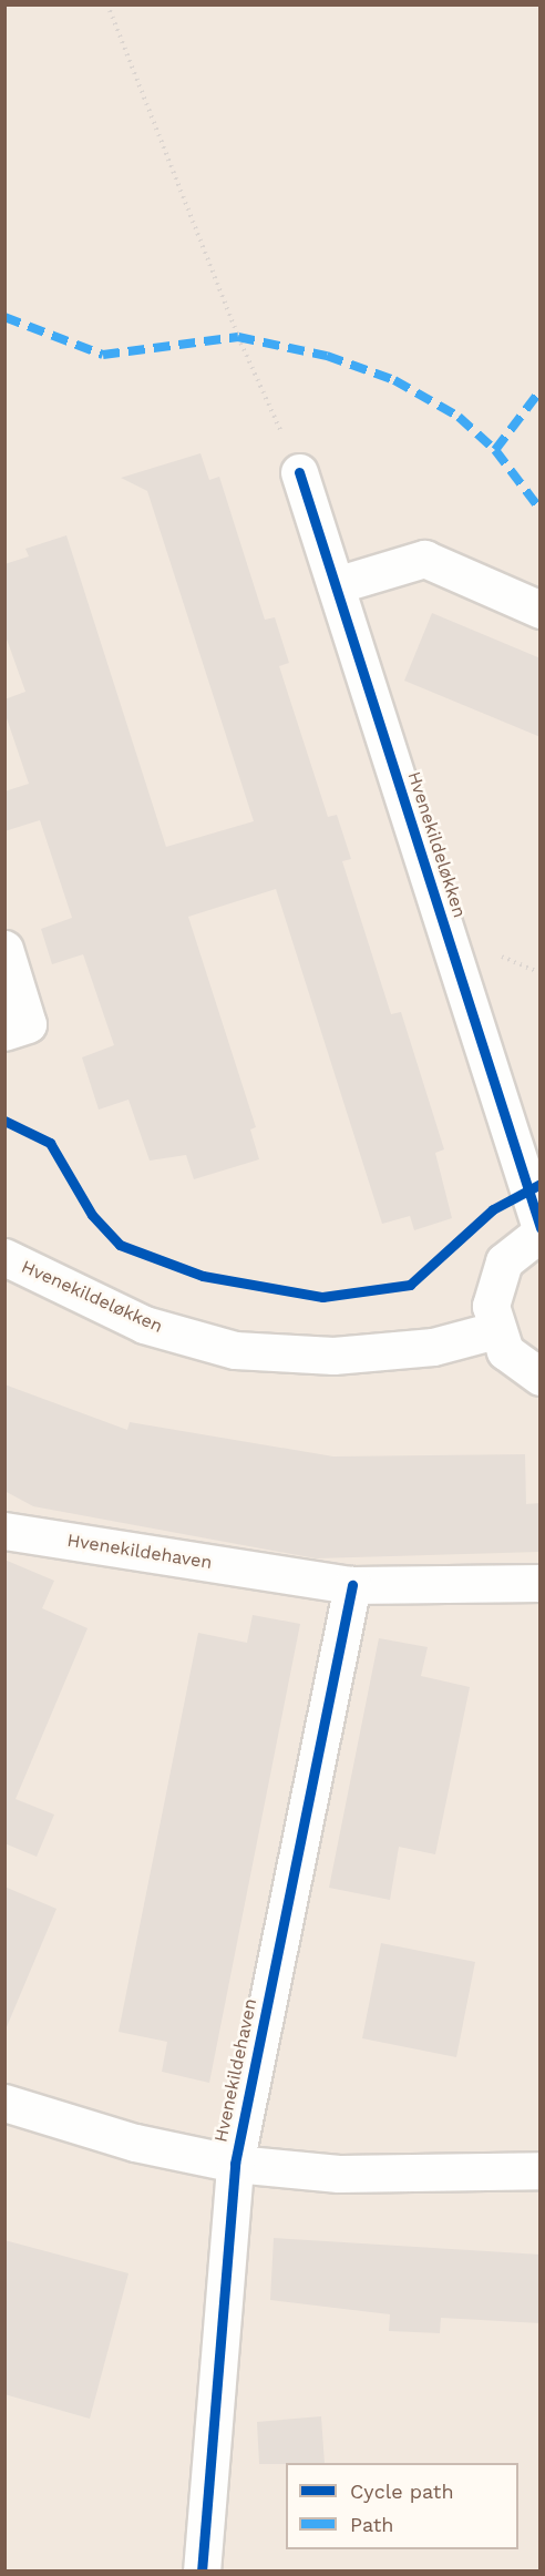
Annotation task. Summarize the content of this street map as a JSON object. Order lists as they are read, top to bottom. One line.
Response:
{"streets":{"street":["Hvenekildeløkken","Hvenekildehaven"]},"legend":["Cycle path","Path"]}
